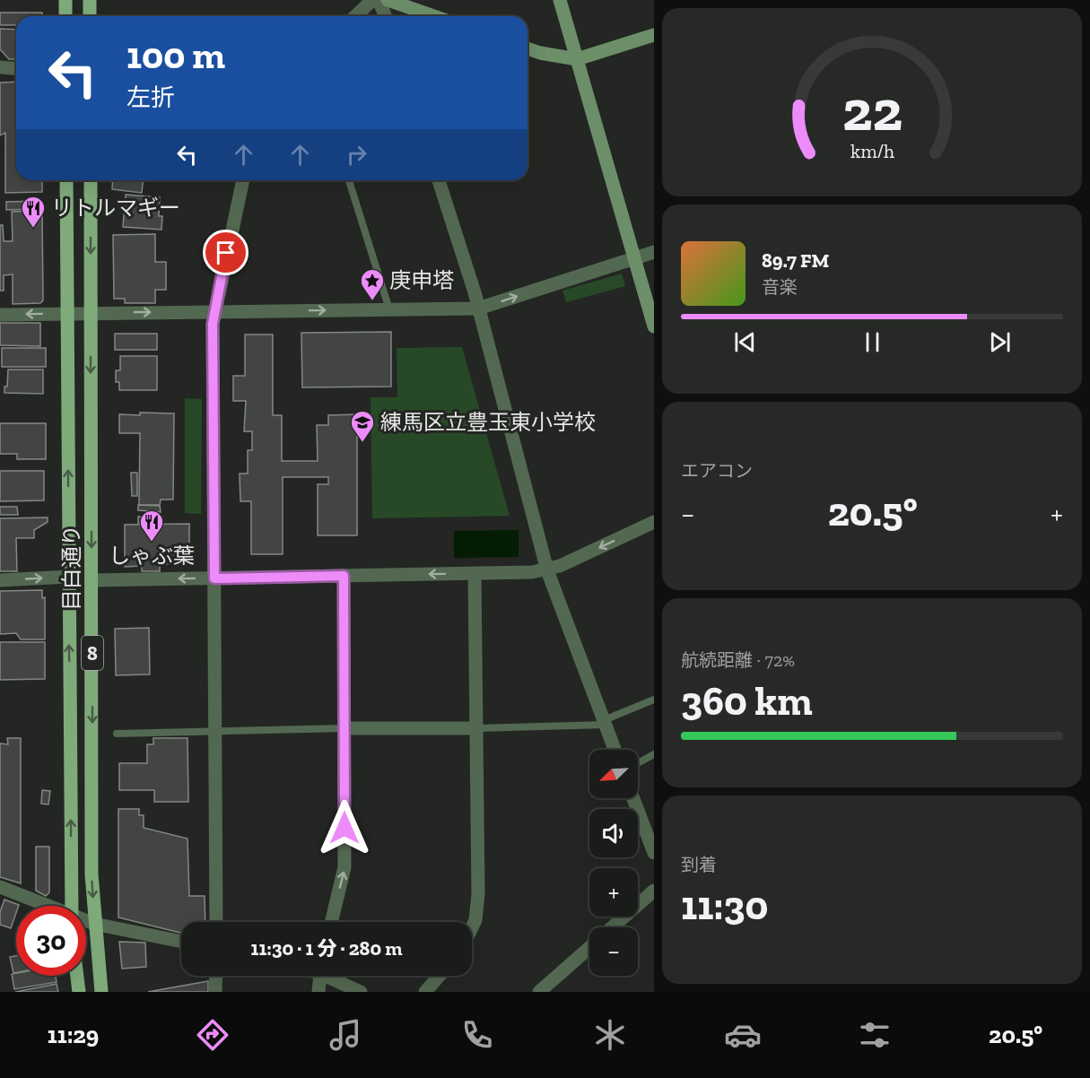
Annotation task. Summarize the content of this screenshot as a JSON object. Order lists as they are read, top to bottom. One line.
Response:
{"streets":{"main road":["目白通り","8"]},"places":{"restaurant":["リトルマギー","しゃぶ葉"],"place":["庚申塔"],"school or university":["練馬区立豊玉東小学校"]},"north":"bottom left","page":{"turn":["100 m","左折"],"song":["89.7 FM","音楽"],"tile":["エアコン",["航続距離 · 72%","360 km"],["到着","11:30"]],"heat":["−","20.5°","+"],"map_buttons":["+","−"],"limit":"30","trip":"11:30 · 1 分 · 280 m","tabs":["11:29","20.5°"],"gauge":["22","km/h"]}}
